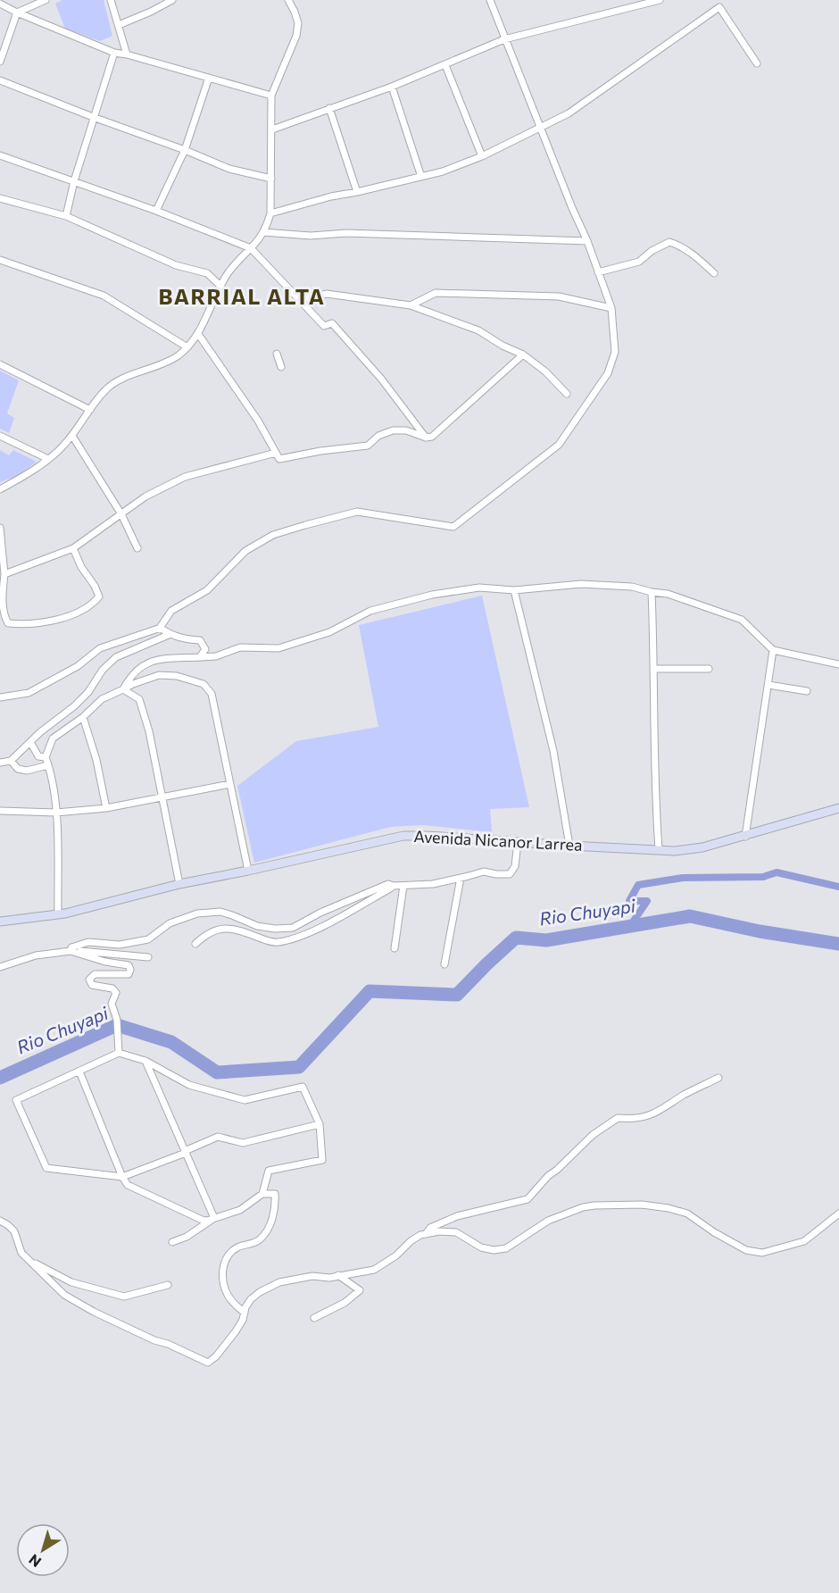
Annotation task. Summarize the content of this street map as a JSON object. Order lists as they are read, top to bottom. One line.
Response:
{"streets":{"main road":["Avenida Nicanor Larrea"]},"districts":["BARRIAL ALTA"],"water":["Rio Chuyapi"],"north":"bottom left"}
